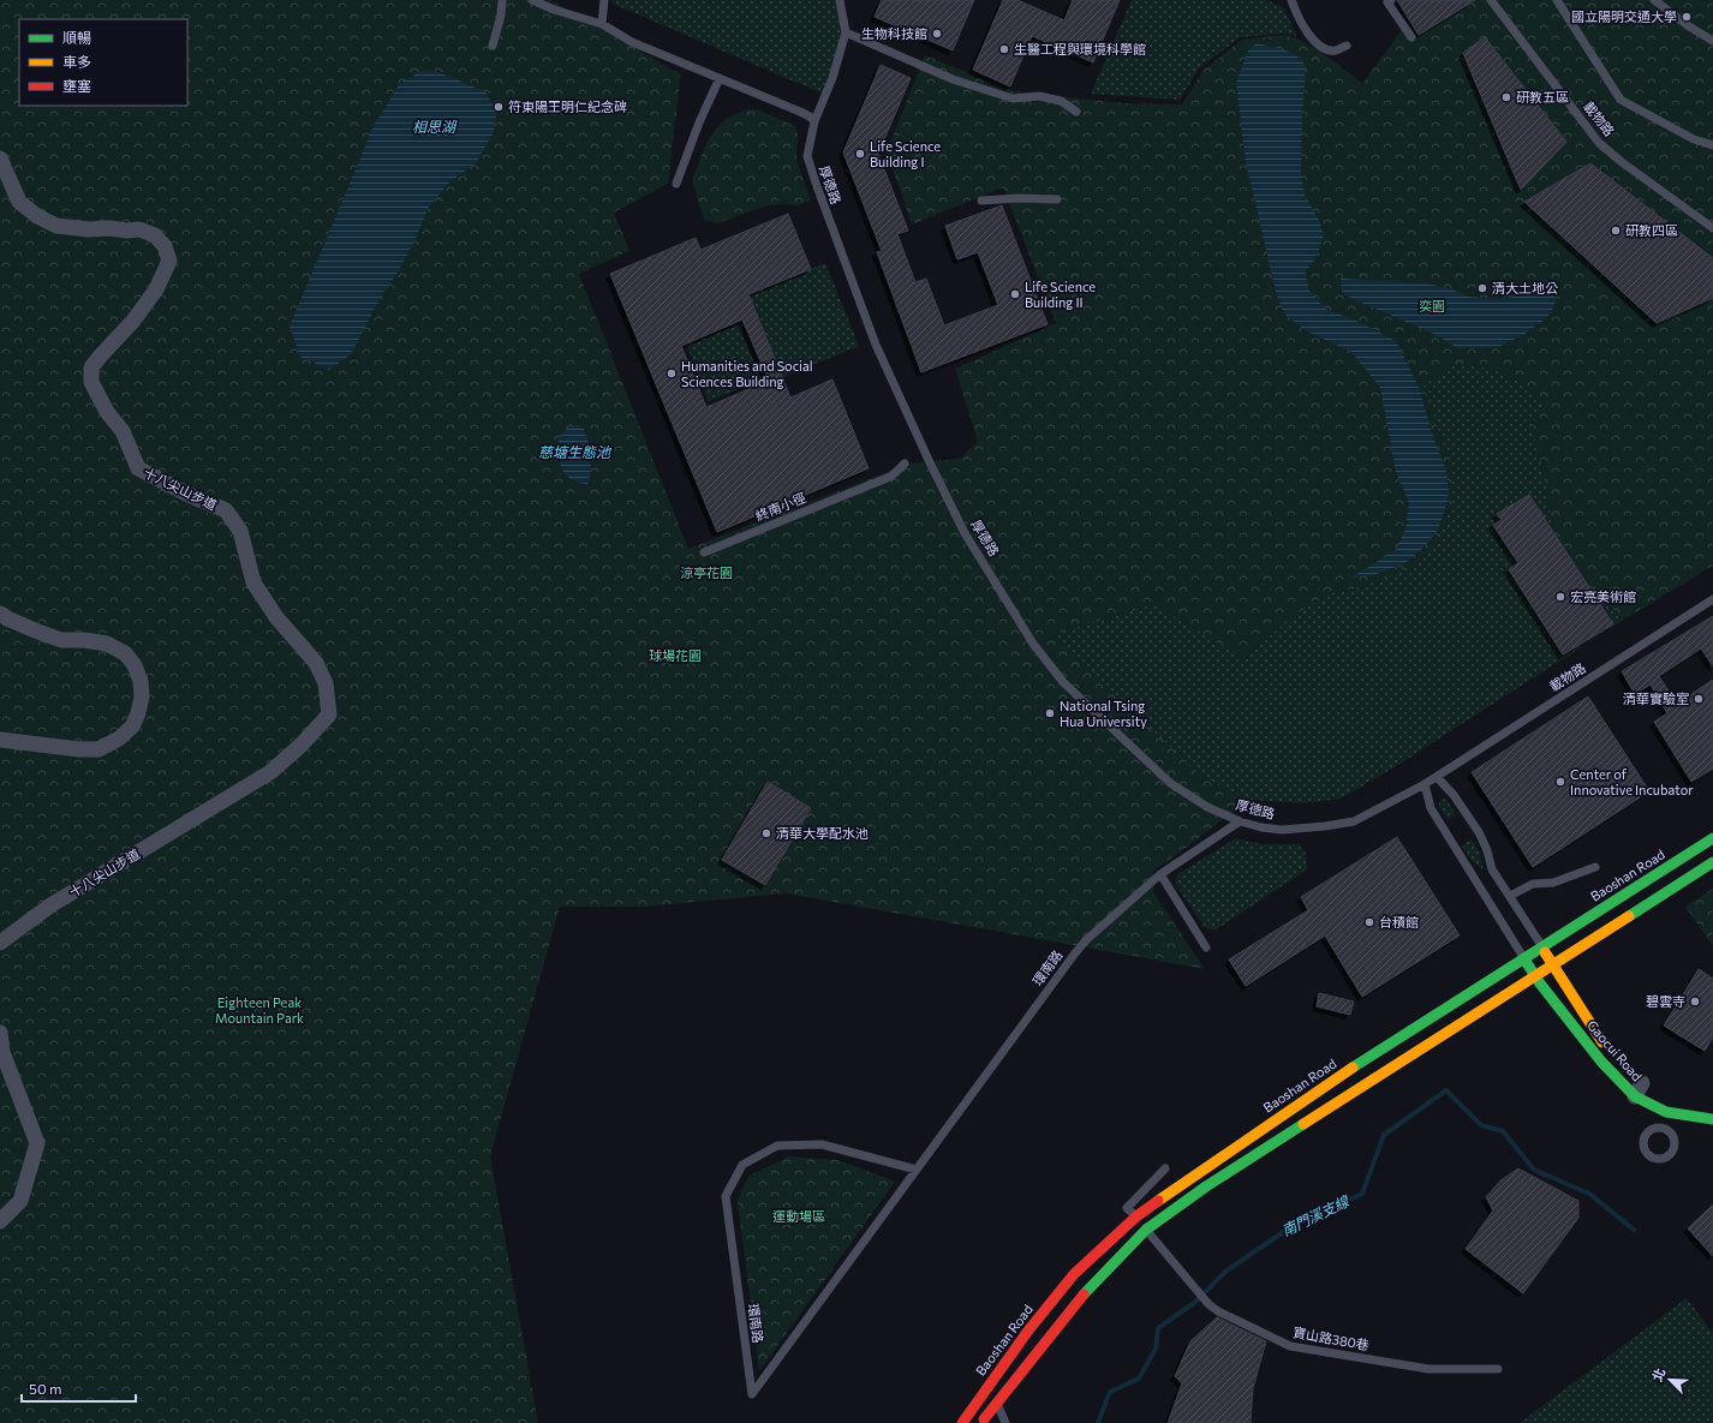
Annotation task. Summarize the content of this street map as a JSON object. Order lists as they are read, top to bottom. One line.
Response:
{"streets":{"street":["十八尖山步道","Baoshan Road","Gaocui Road"],"lane":["載物路","厚德路","終南小徑","環南路","寶山路380巷"]},"crossings":[["載物路","厚德路"],["厚德路","環南路"],["Baoshan Road","Gaocui Road"]],"water":["相思湖","慈塘生態池","南門溪支線"],"parks":["奕園","涼亭花園","球場花園","Eighteen Peak Mountain Park","運動場區"],"places":["國立陽明交通大學","生物科技館","生醫工程與環境科學館","研教五區","符東陽王明仁紀念碑","Life Science Building I","研教四區","清大土地公","Life Science Building II","Humanities and Social Sciences Building","宏亮美術館","清華實驗室","National Tsing Hua University","Center of Innovative Incubator","清華大學配水池","台積館","碧雲寺"],"legend":["順暢","車多","壅塞"],"scale_bar":"50 m","north":"top left"}
